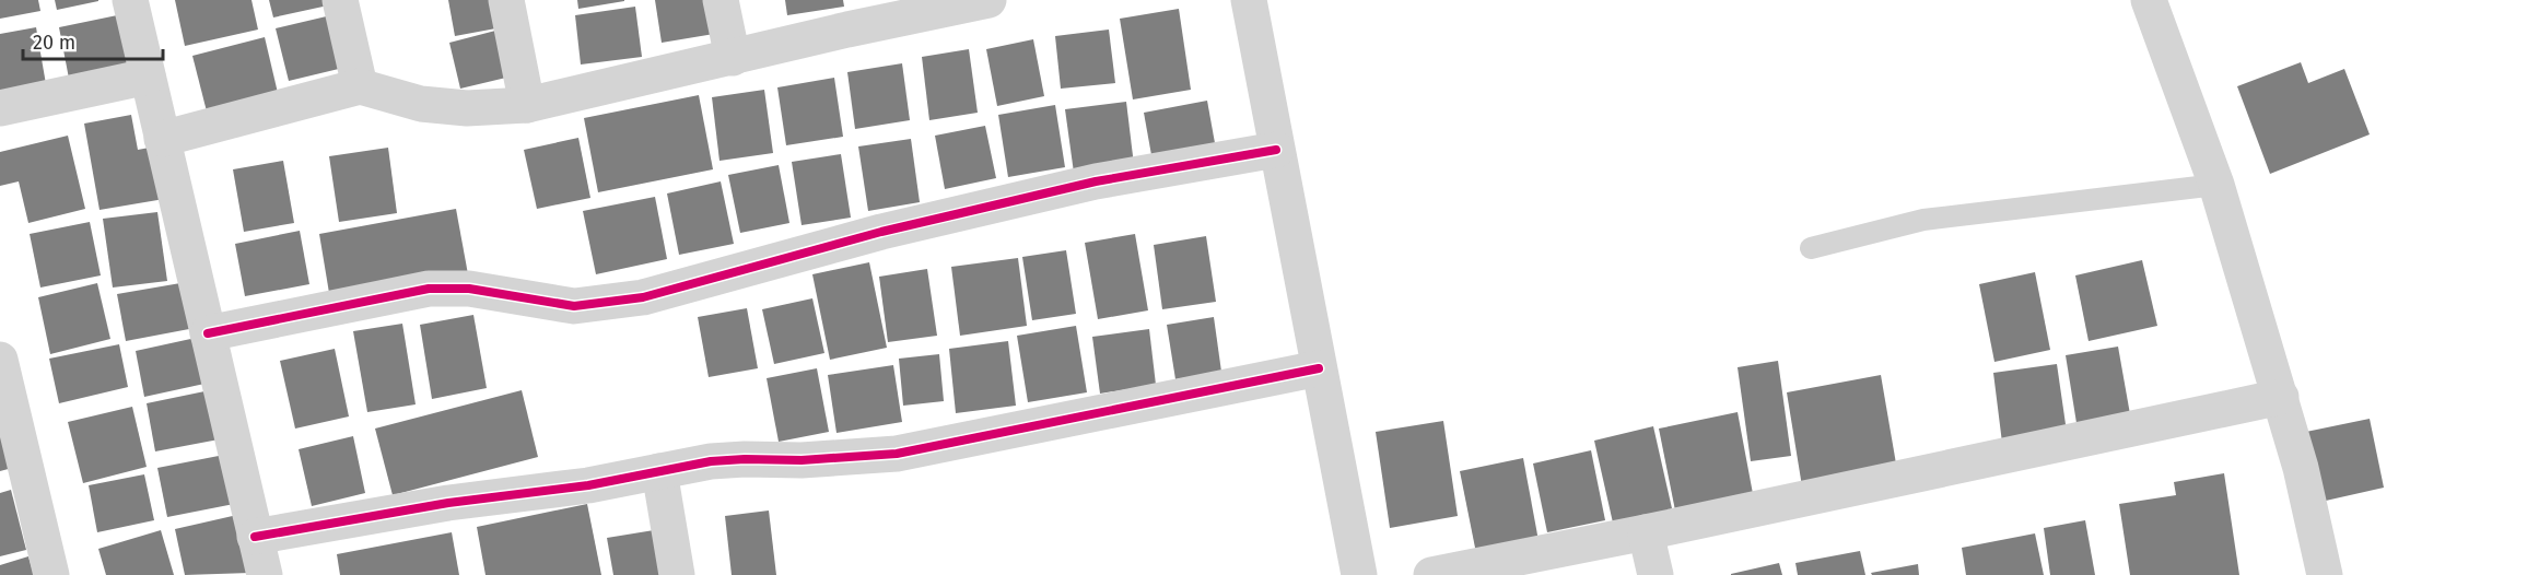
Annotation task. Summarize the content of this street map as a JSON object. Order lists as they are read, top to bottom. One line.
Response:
{"scale_bar":"20 m"}
